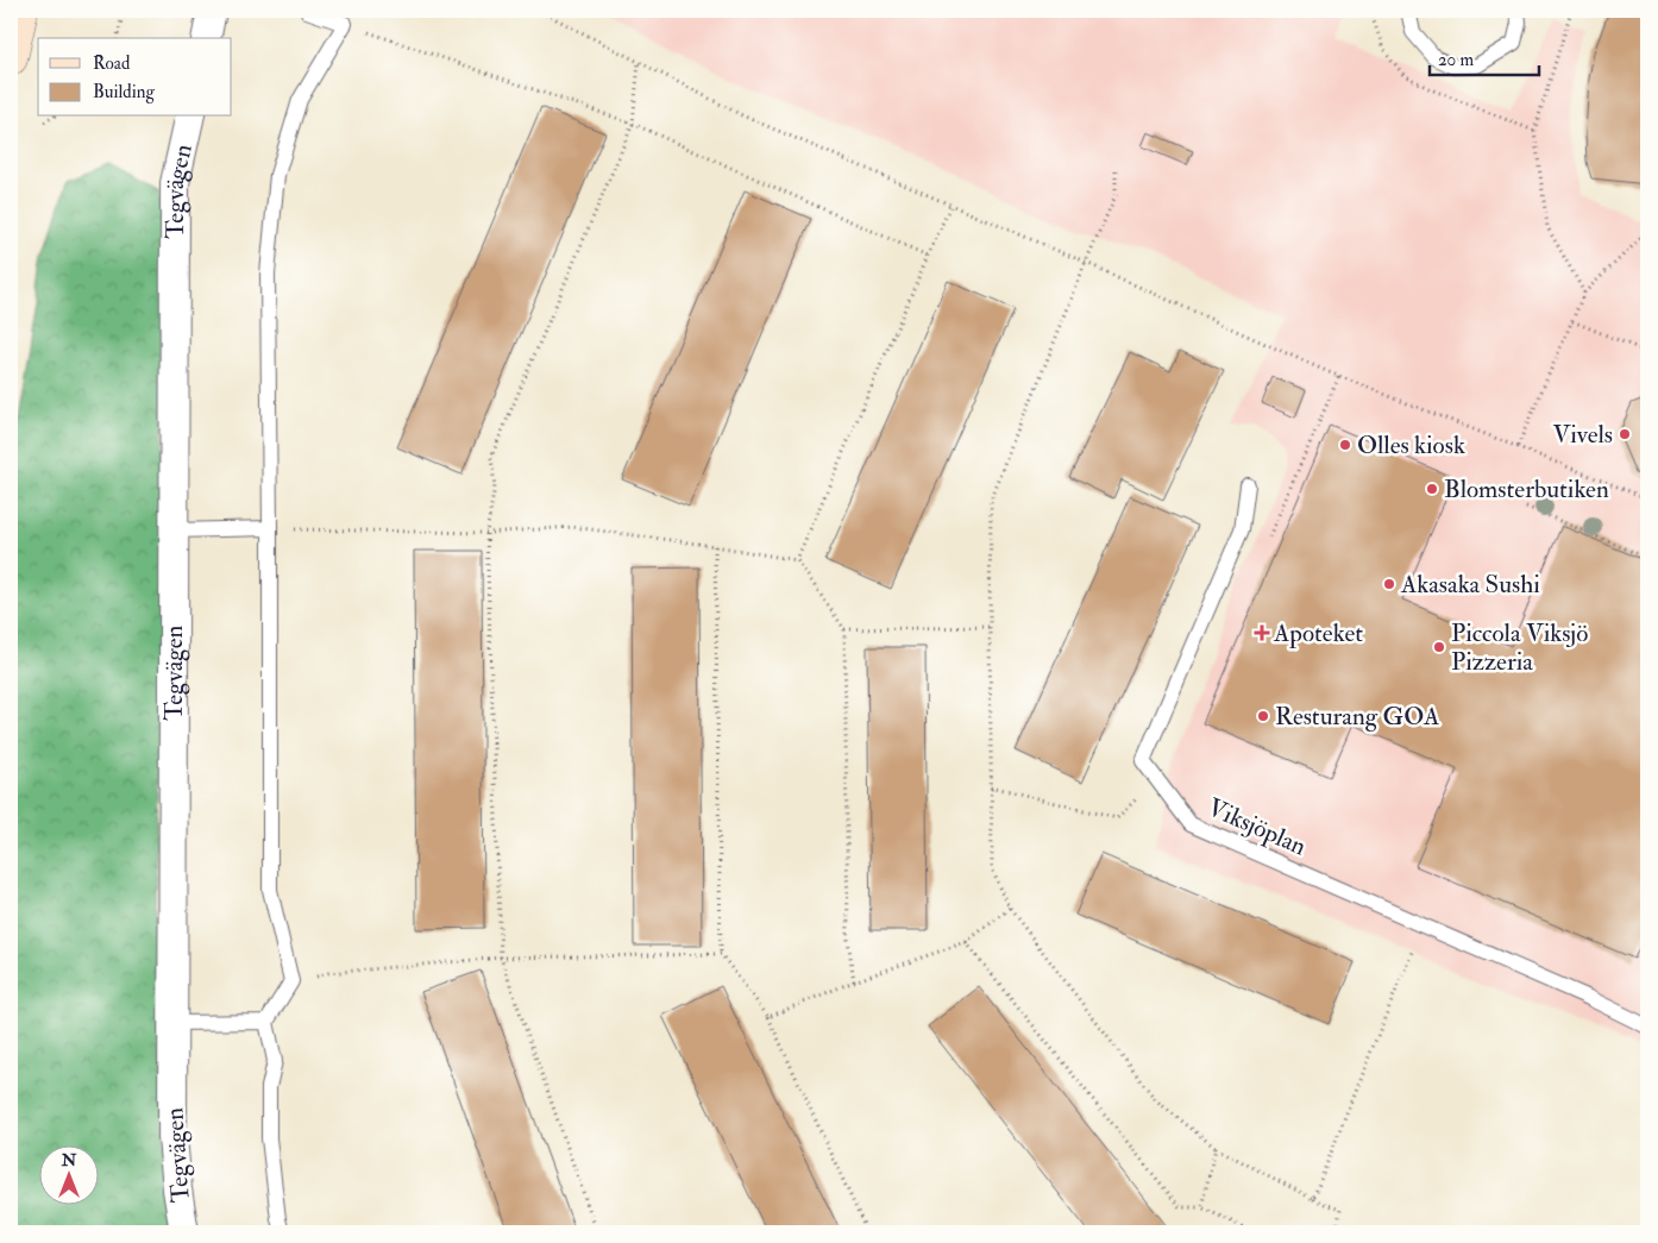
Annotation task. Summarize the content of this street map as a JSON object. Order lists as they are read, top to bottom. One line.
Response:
{"streets":{"street":["Tegvägen"],"lane":["Viksjöplan"]},"places":{"other":["Vivels","Olles kiosk","Blomsterbutiken","Akasaka Sushi","Piccola Viksjö Pizzeria","Resturang GOA"],"health":["Apoteket"]},"legend":["Road","Building"],"scale_bar":"20 m","north":"top"}
